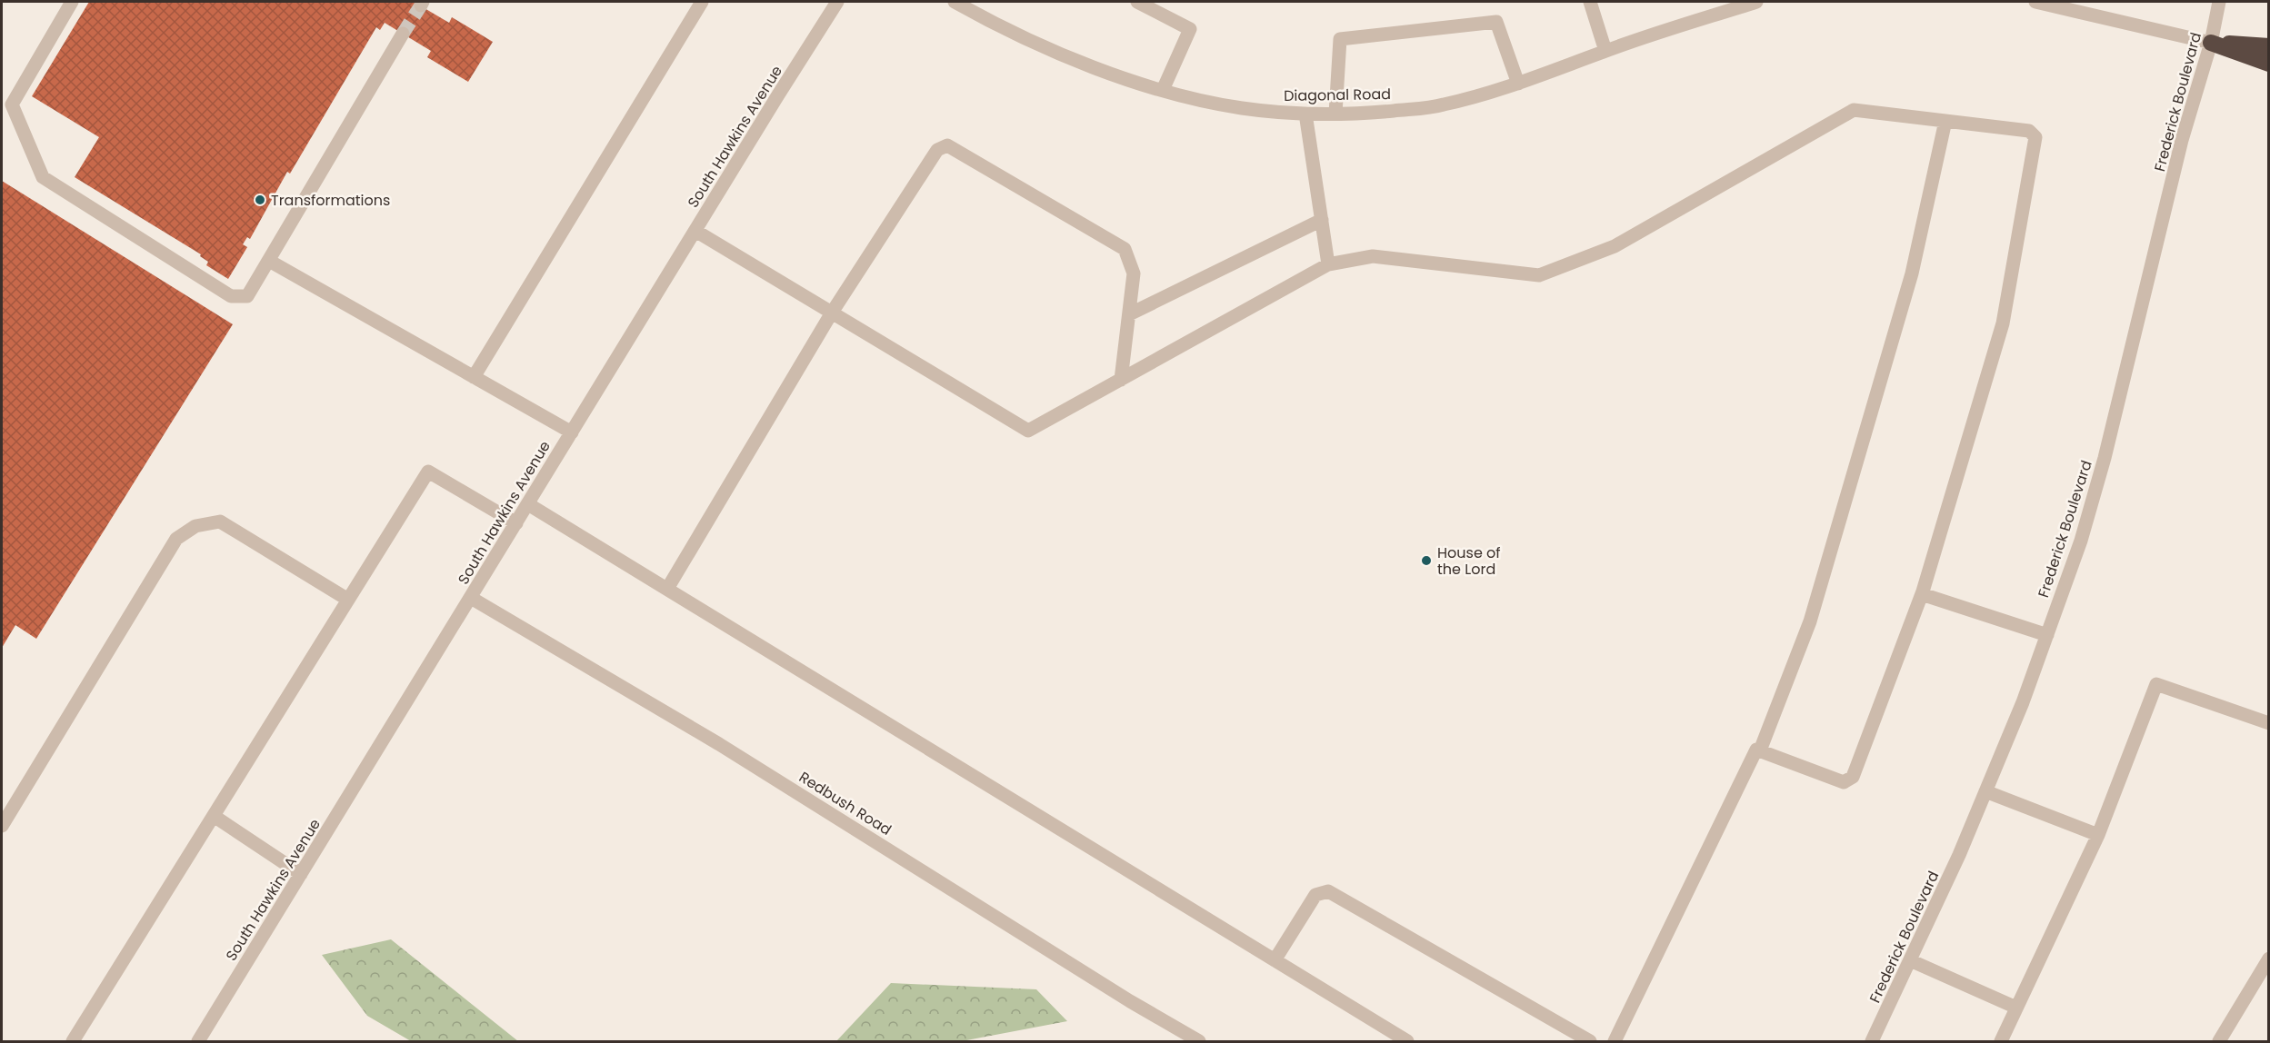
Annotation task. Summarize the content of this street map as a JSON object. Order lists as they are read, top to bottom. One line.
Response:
{"streets":{"street":["Diagonal Road","Frederick Boulevard","South Hawkins Avenue","Redbush Road"]},"crossings":[["South Hawkins Avenue","Redbush Road"]],"places":["Transformations","House of the Lord"]}
